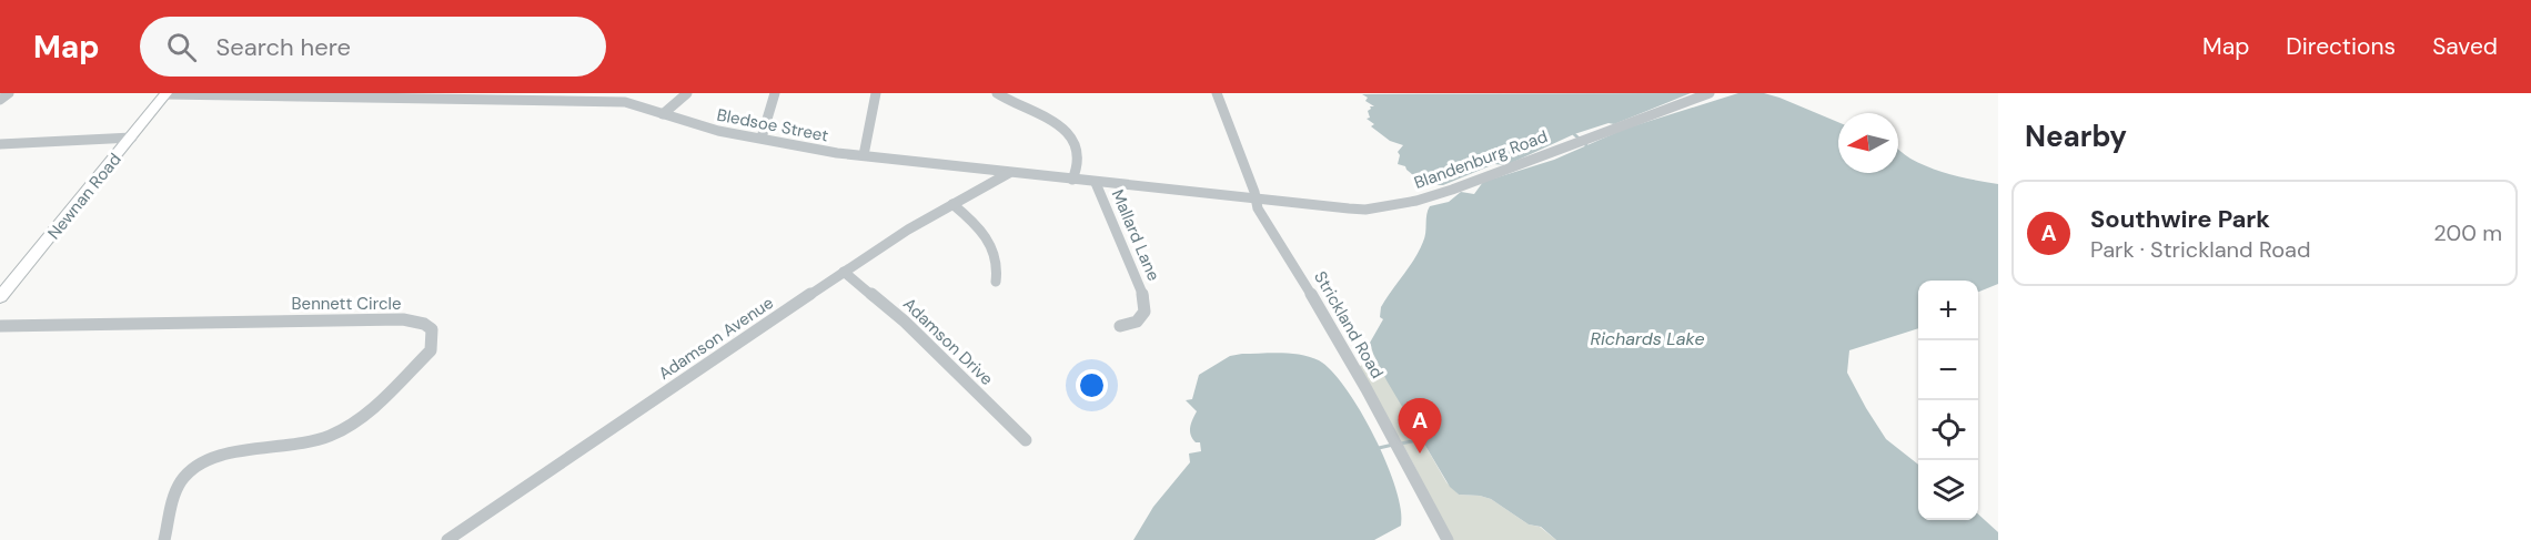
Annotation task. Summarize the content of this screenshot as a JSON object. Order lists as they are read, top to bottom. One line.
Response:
{"streets":{"main road":["Newnan Road"],"street":["Bledsoe Street","Blandenburg Road","Mallard Lane","Bennett Circle","Strickland Road","Adamson Avenue","Adamson Drive"]},"crossings":[["Bledsoe Street","Blandenburg Road"],["Bledsoe Street","Newnan Road"],["Bledsoe Street","Mallard Lane"],["Bledsoe Street","Strickland Road"],["Bledsoe Street","Adamson Avenue"],["Blandenburg Road","Strickland Road"],["Adamson Avenue","Adamson Drive"]],"water":["Richards Lake"],"north":"left","page":{"header":"Map","search":"Search here","nav":["Map","Directions","Saved"],"heading":"Nearby","list":[{"mark":"A","name":"Southwire Park","note":"Park · Strickland Road","value":"200 m"}],"map_buttons":["+","−"],"pins":"A"}}
